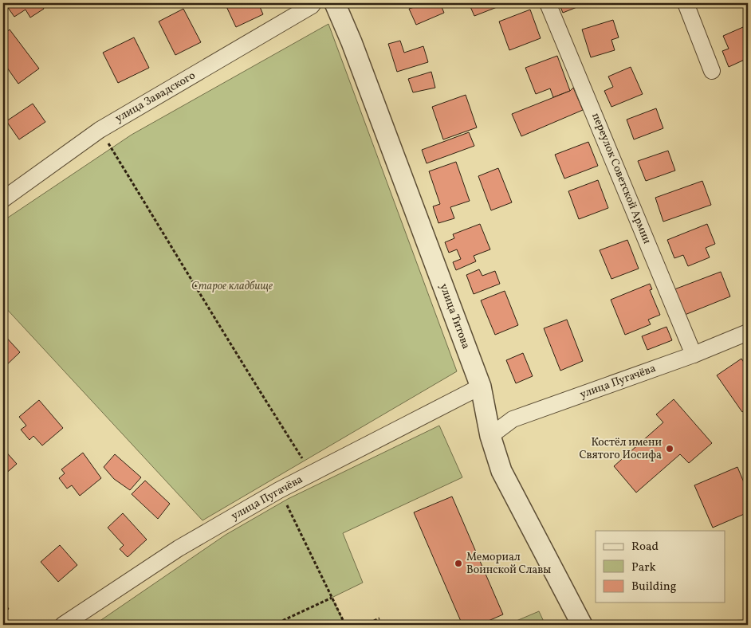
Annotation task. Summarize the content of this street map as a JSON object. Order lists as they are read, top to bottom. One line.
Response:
{"streets":{"street":["улица Завадского","переулок Советской Армии","улица Титова","улица Пугачёва"]},"crossings":[["переулок Советской Армии","улица Пугачёва"],["улица Титова","улица Пугачёва"]],"parks":["Старое кладбище"],"places":["Костёл имени Святого Иосифа","Мемориал Воинской Славы"],"legend":["Road","Park","Building"]}
